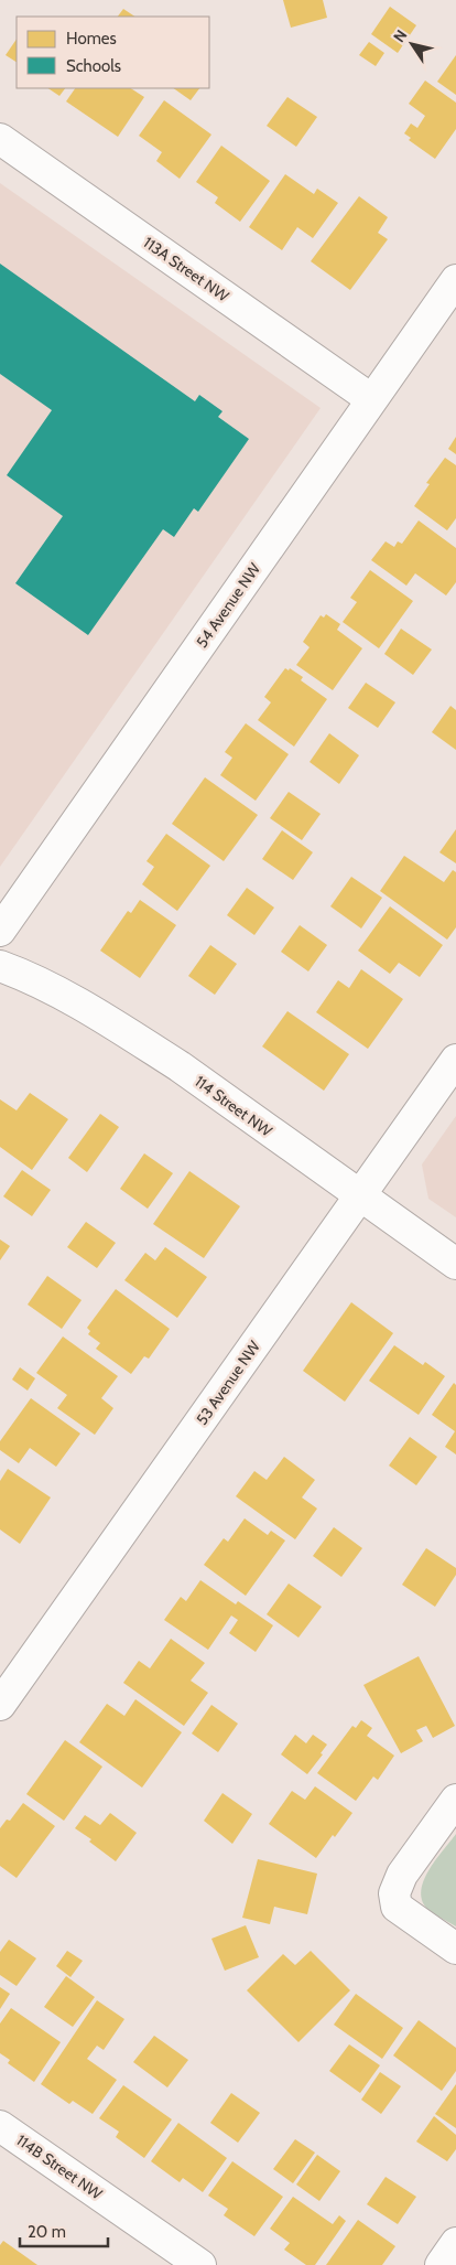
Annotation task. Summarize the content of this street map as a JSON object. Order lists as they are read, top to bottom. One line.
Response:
{"streets":{"street":["113A Street NW","54 Avenue NW","114 Street NW","53 Avenue NW","114B Street NW"]},"crossings":[["113A Street NW","54 Avenue NW"],["114 Street NW","53 Avenue NW"]],"legend":["Homes","Schools"],"scale_bar":"20 m","north":"top left"}
